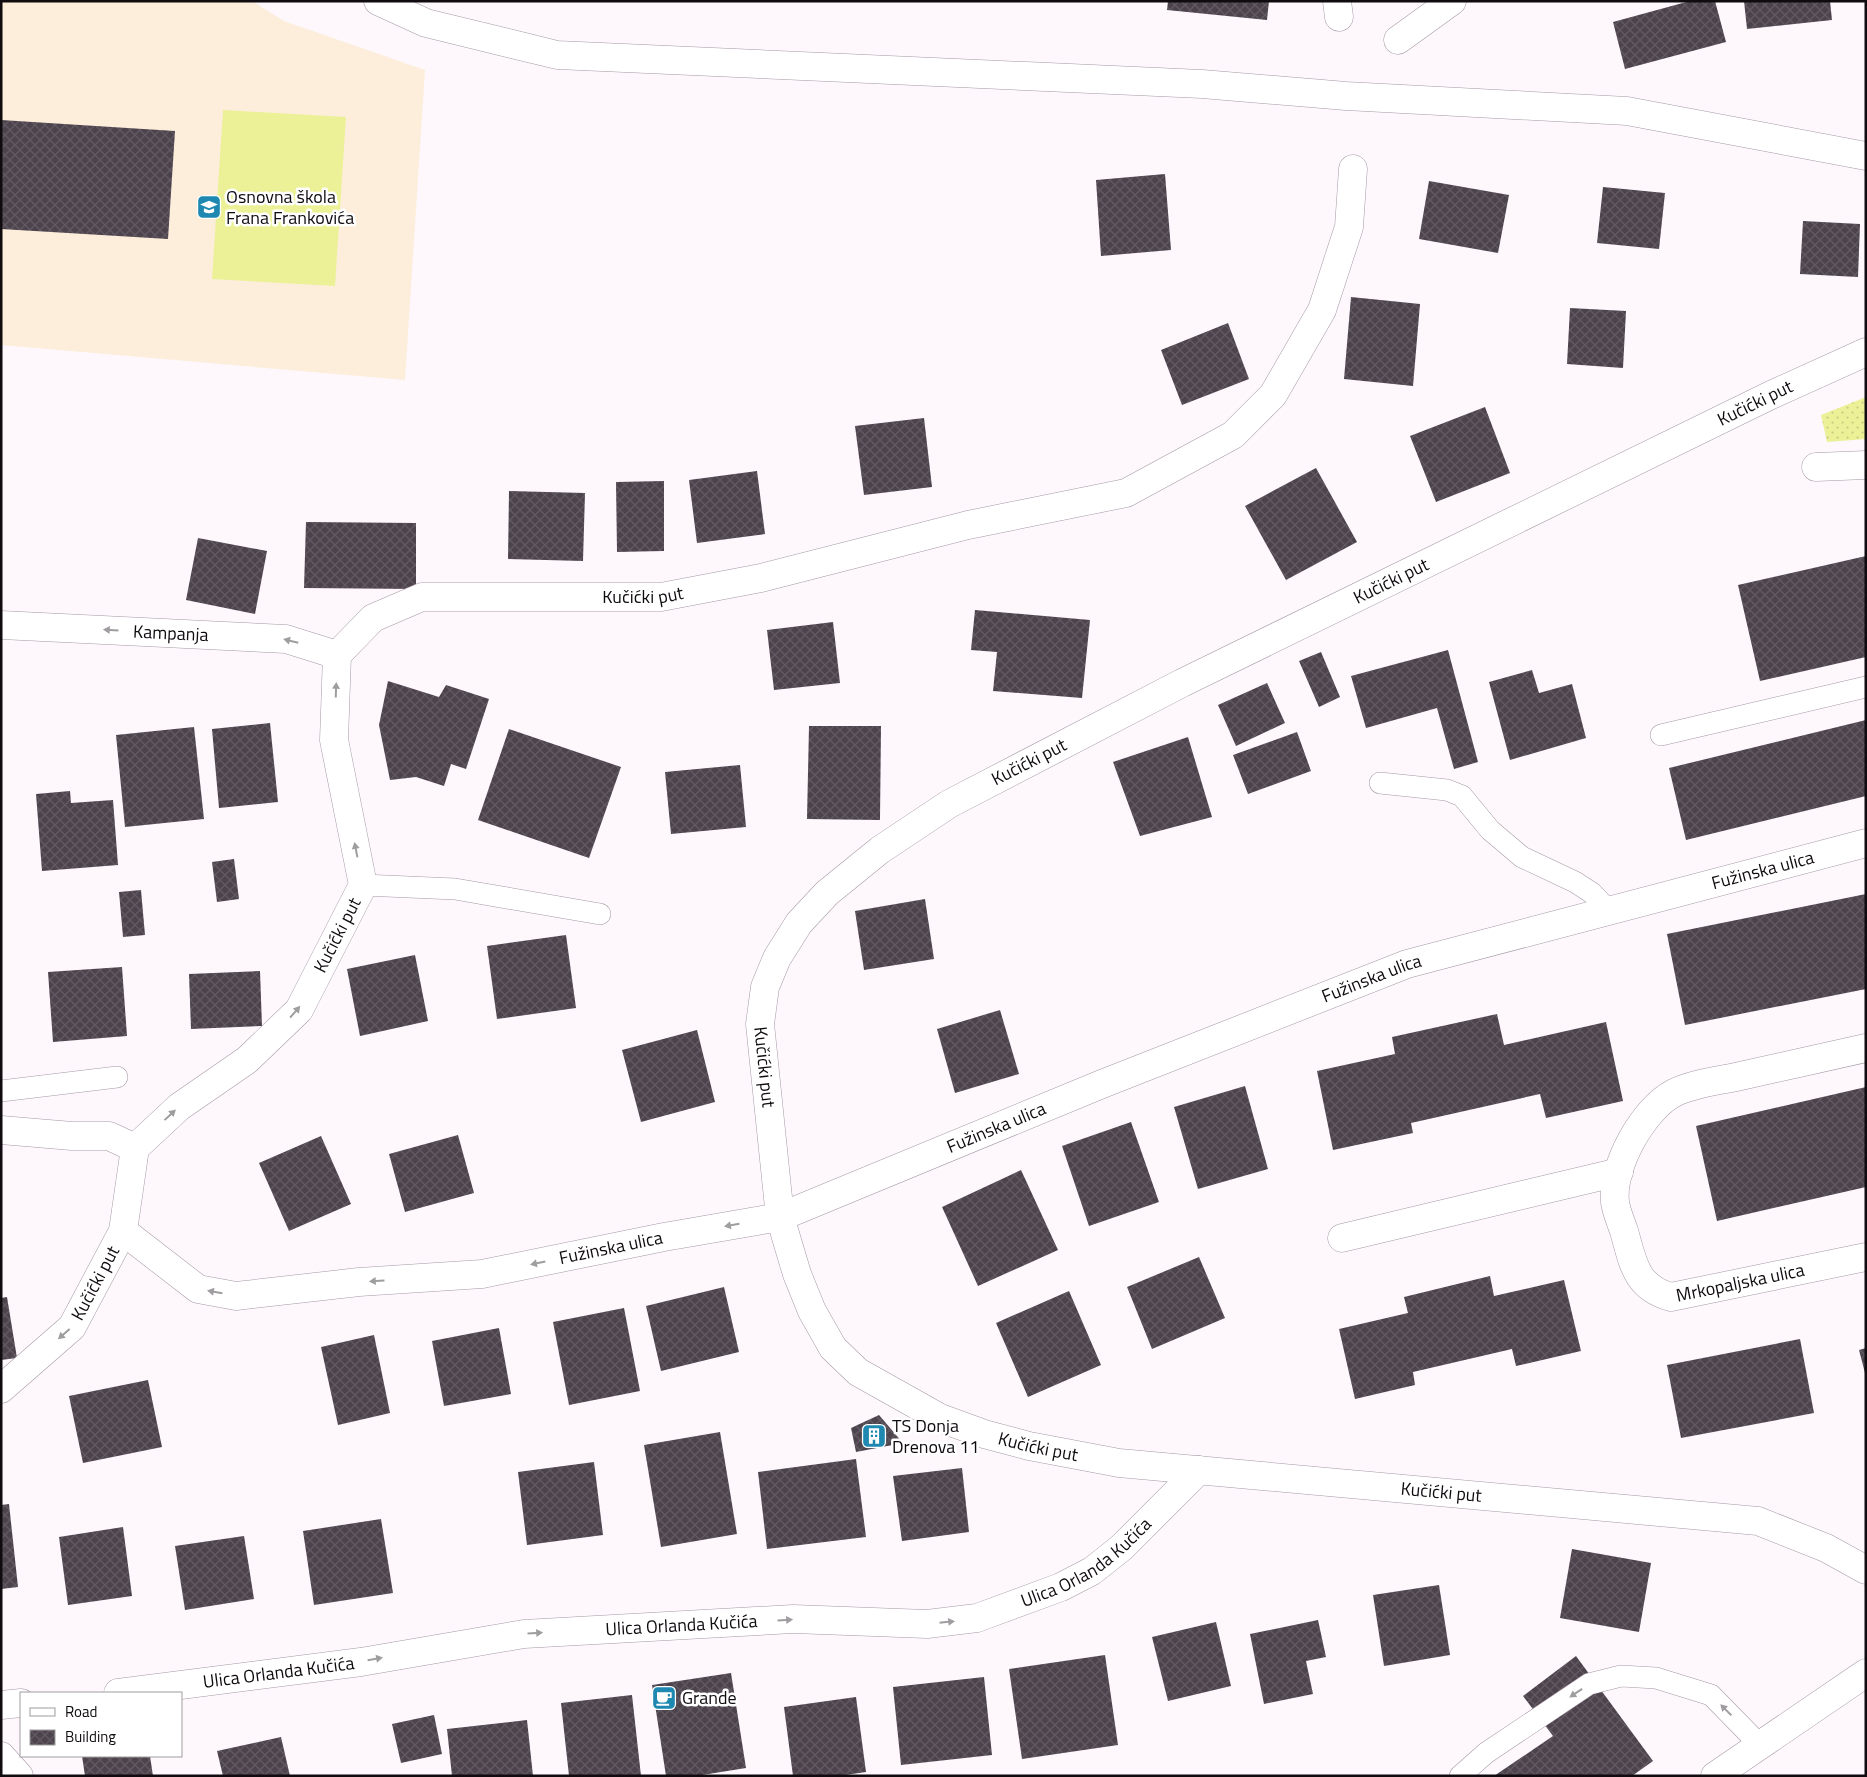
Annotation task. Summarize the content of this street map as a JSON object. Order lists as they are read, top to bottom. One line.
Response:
{"streets":{"street":["Kučićki put","Kampanja","Fužinska ulica","Mrkopaljska ulica","Ulica Orlanda Kučića"]},"crossings":[["Kučićki put","Kampanja"],["Kučićki put","Fužinska ulica"],["Kučićki put","Ulica Orlanda Kučića"]],"one_way":["Kampanja","Fužinska ulica","Ulica Orlanda Kučića"],"places":{"school or university":["Osnovna škola Frana Frankovića"],"building":["TS Donja Drenova 11"],"cafe":["Grande"]},"legend":["Road","Building"]}
